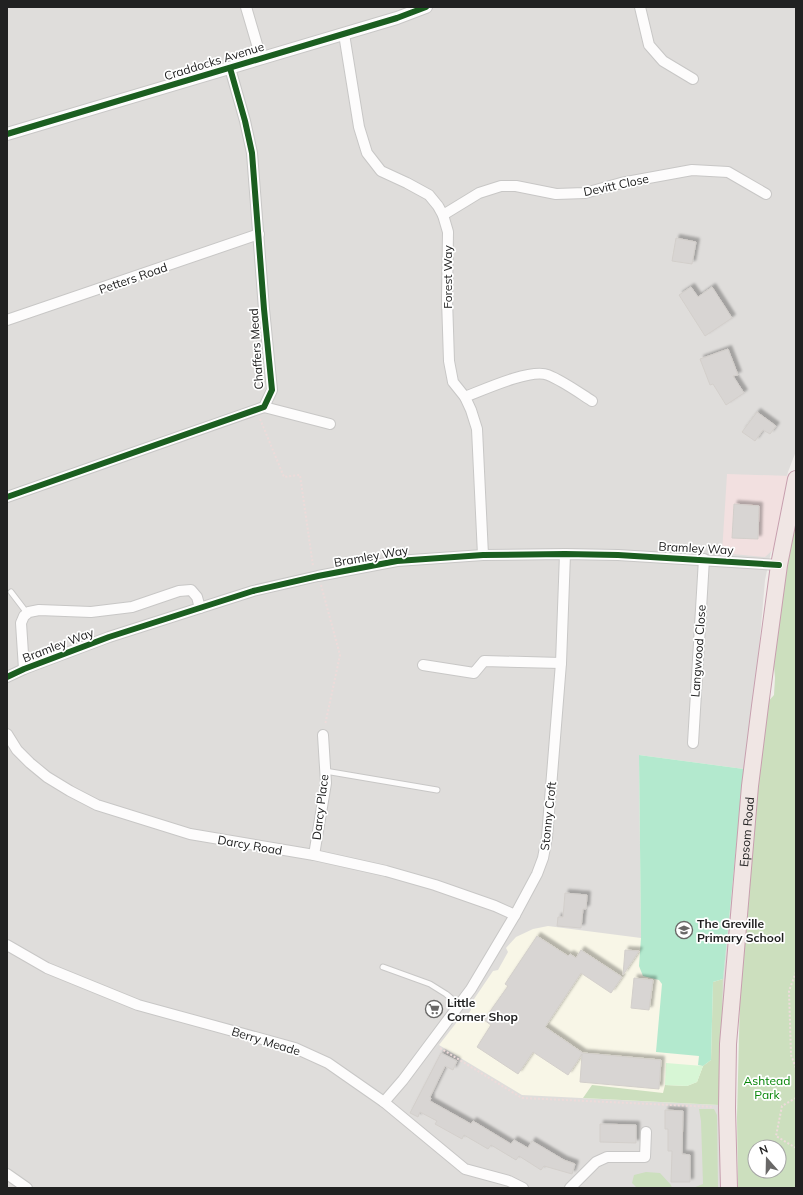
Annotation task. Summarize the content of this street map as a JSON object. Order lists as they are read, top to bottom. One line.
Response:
{"streets":{"highway":["Epsom Road"],"street":["Craddocks Avenue","Devitt Close","Forest Way","Petters Road","Chaffers Mead","Bramley Way","Langwood Close","Darcy Place","Stonny Croft","Darcy Road","Berry Meade"]},"crossings":[["Craddocks Avenue","Forest Way"],["Craddocks Avenue","Chaffers Mead"],["Devitt Close","Forest Way"],["Forest Way","Bramley Way"],["Petters Road","Chaffers Mead"],["Bramley Way","Langwood Close"],["Bramley Way","Stonny Croft"],["Bramley Way","Epsom Road"],["Darcy Place","Darcy Road"],["Stonny Croft","Darcy Road"],["Stonny Croft","Berry Meade"]],"parks":["Ashtead Park"],"places":{"school or university":["The Greville Primary School"],"supermarket":["Little Corner Shop"]},"north":"top"}
